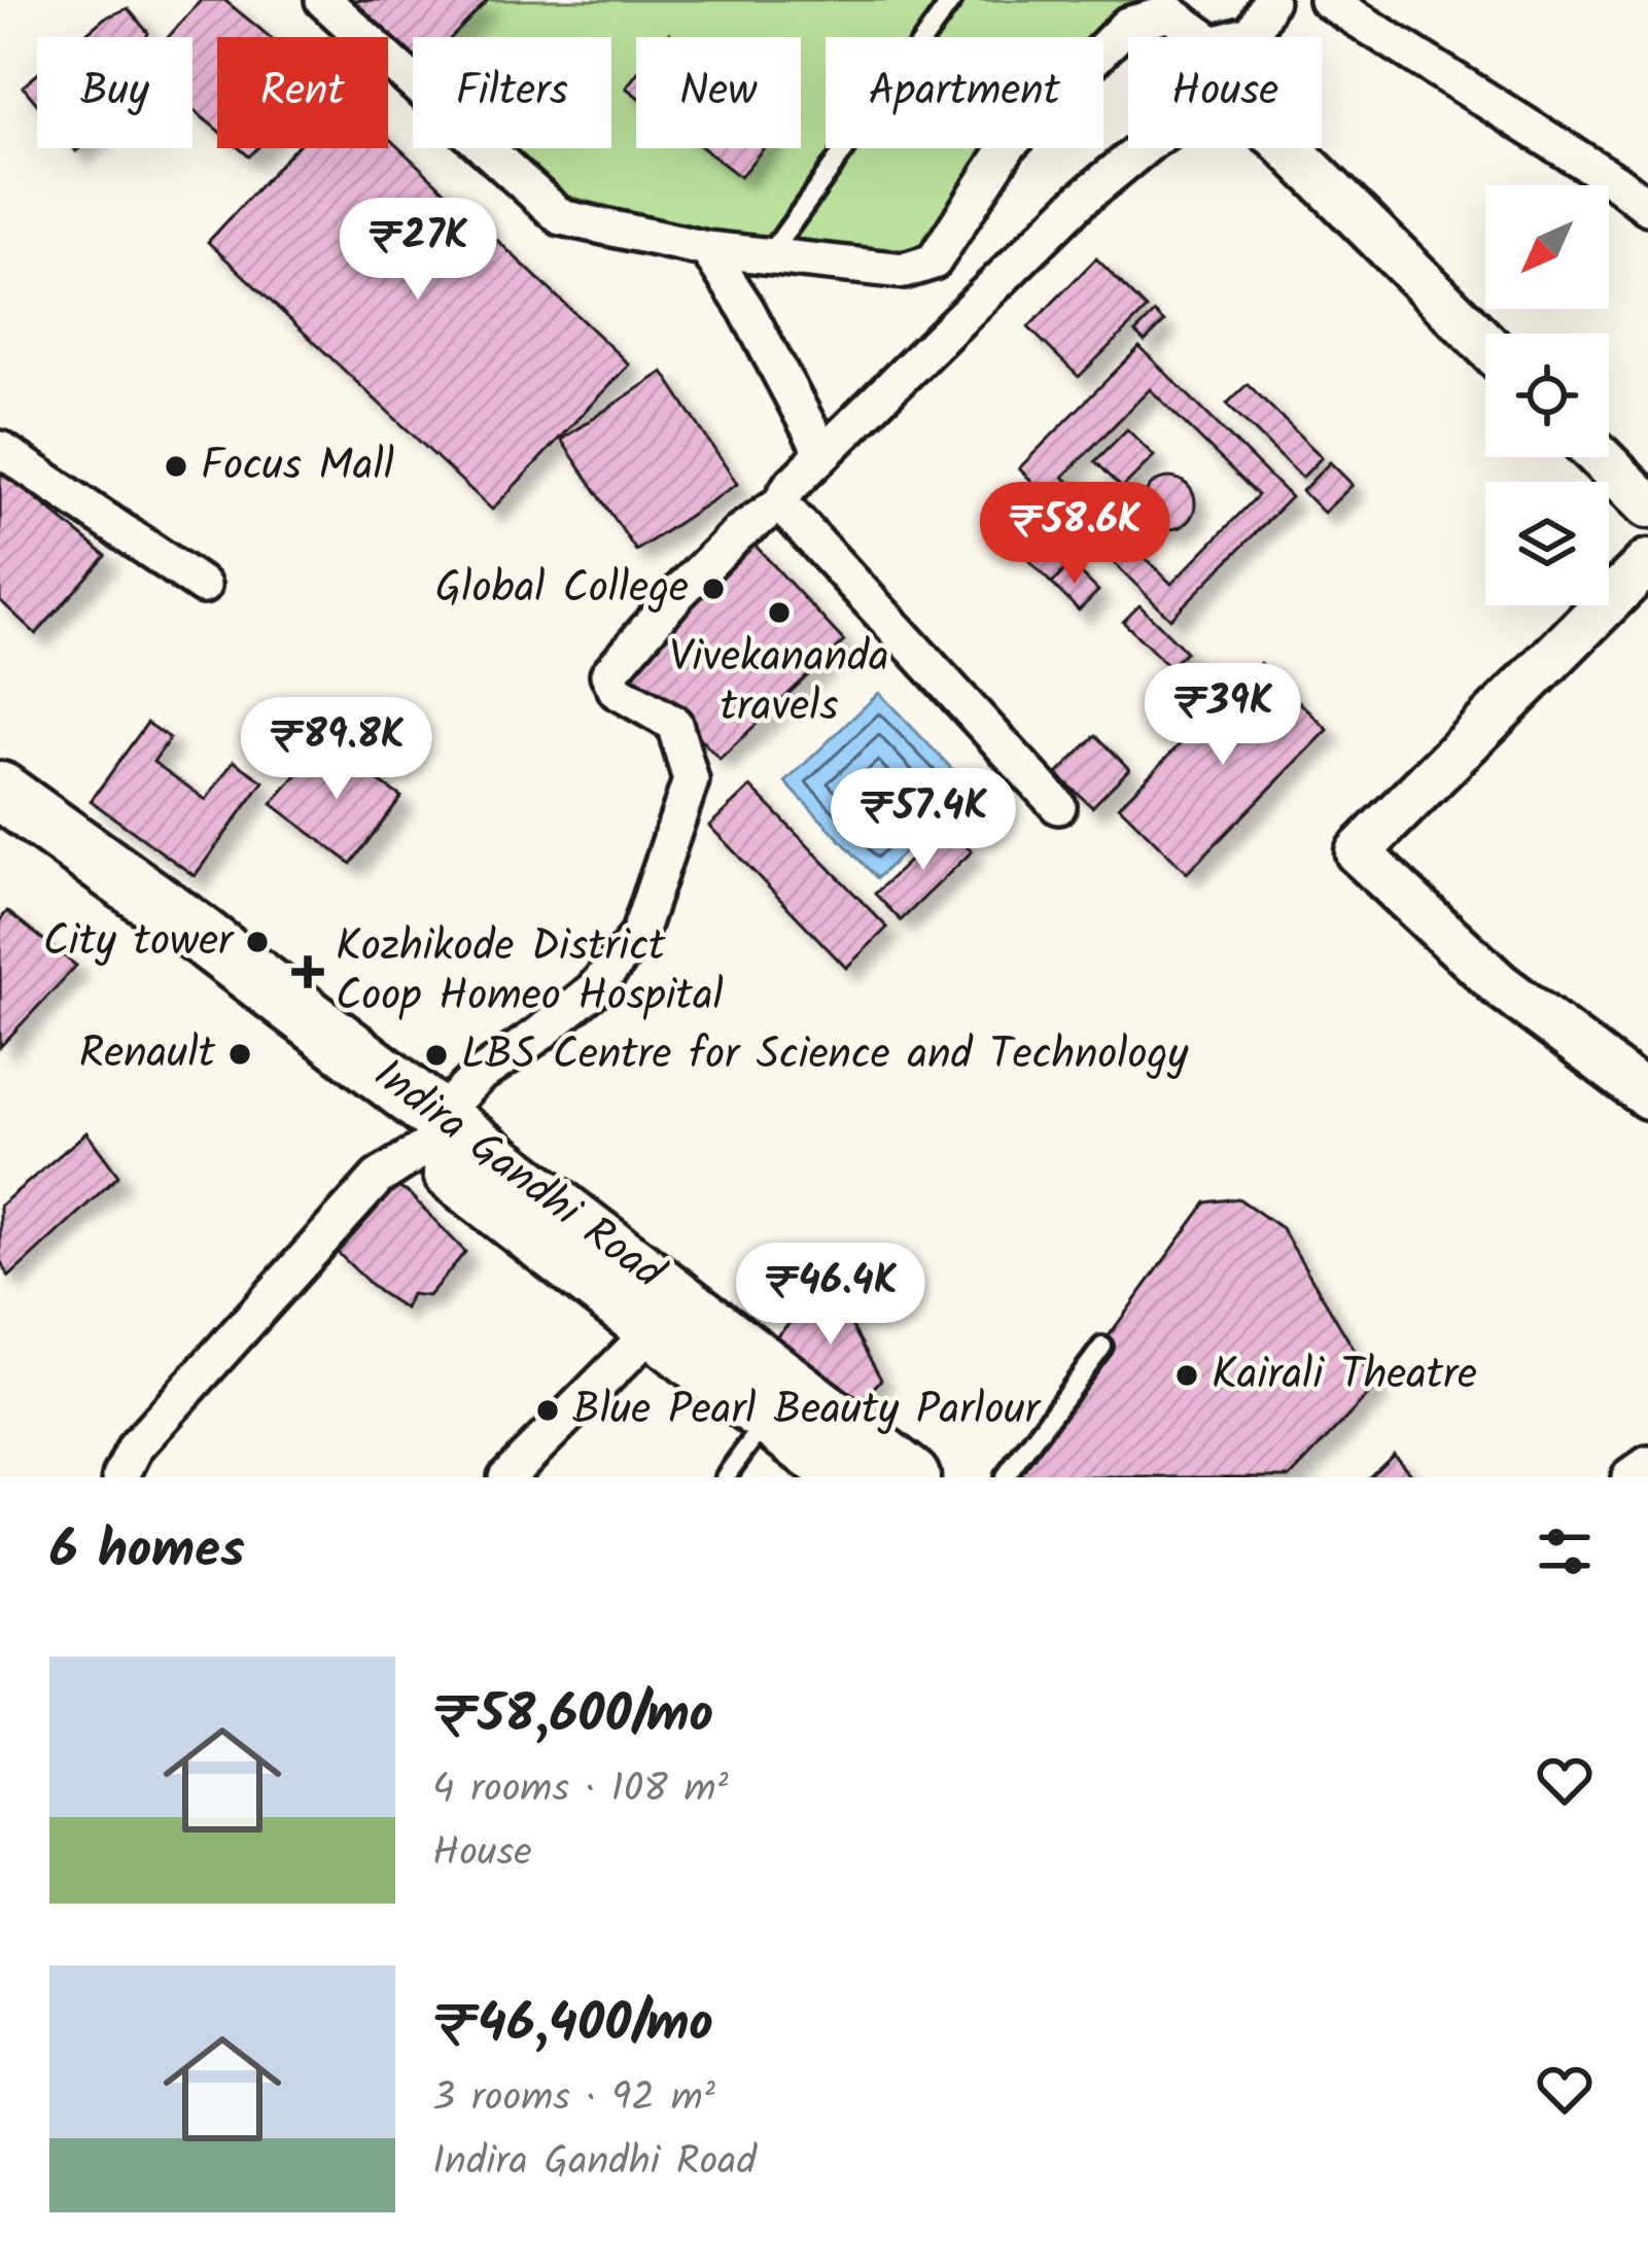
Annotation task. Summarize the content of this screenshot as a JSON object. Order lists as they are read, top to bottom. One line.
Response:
{"streets":{"main road":["Indira Gandhi Road"]},"places":{"other":["Focus Mall","Global College","Vivekananda travels","City tower","Renault","LBS Centre for Science and Technology","Kairali Theatre","Blue Pearl Beauty Parlour"],"health":["Kozhikode District Coop Homeo Hospital"]},"north":"bottom left","page":{"chip":["Buy","Rent","Filters","New","Apartment","House"],"price":["₹27K","₹58.6K","₹39K","₹89.8K","₹57.4K","₹46.4K"],"heading":"6 homes","list":[{"name":"₹58,600/mo","note":"4 rooms · 108 m² · House"},{"name":"₹46,400/mo","note":"3 rooms · 92 m² · Indira Gandhi Road"}]}}
